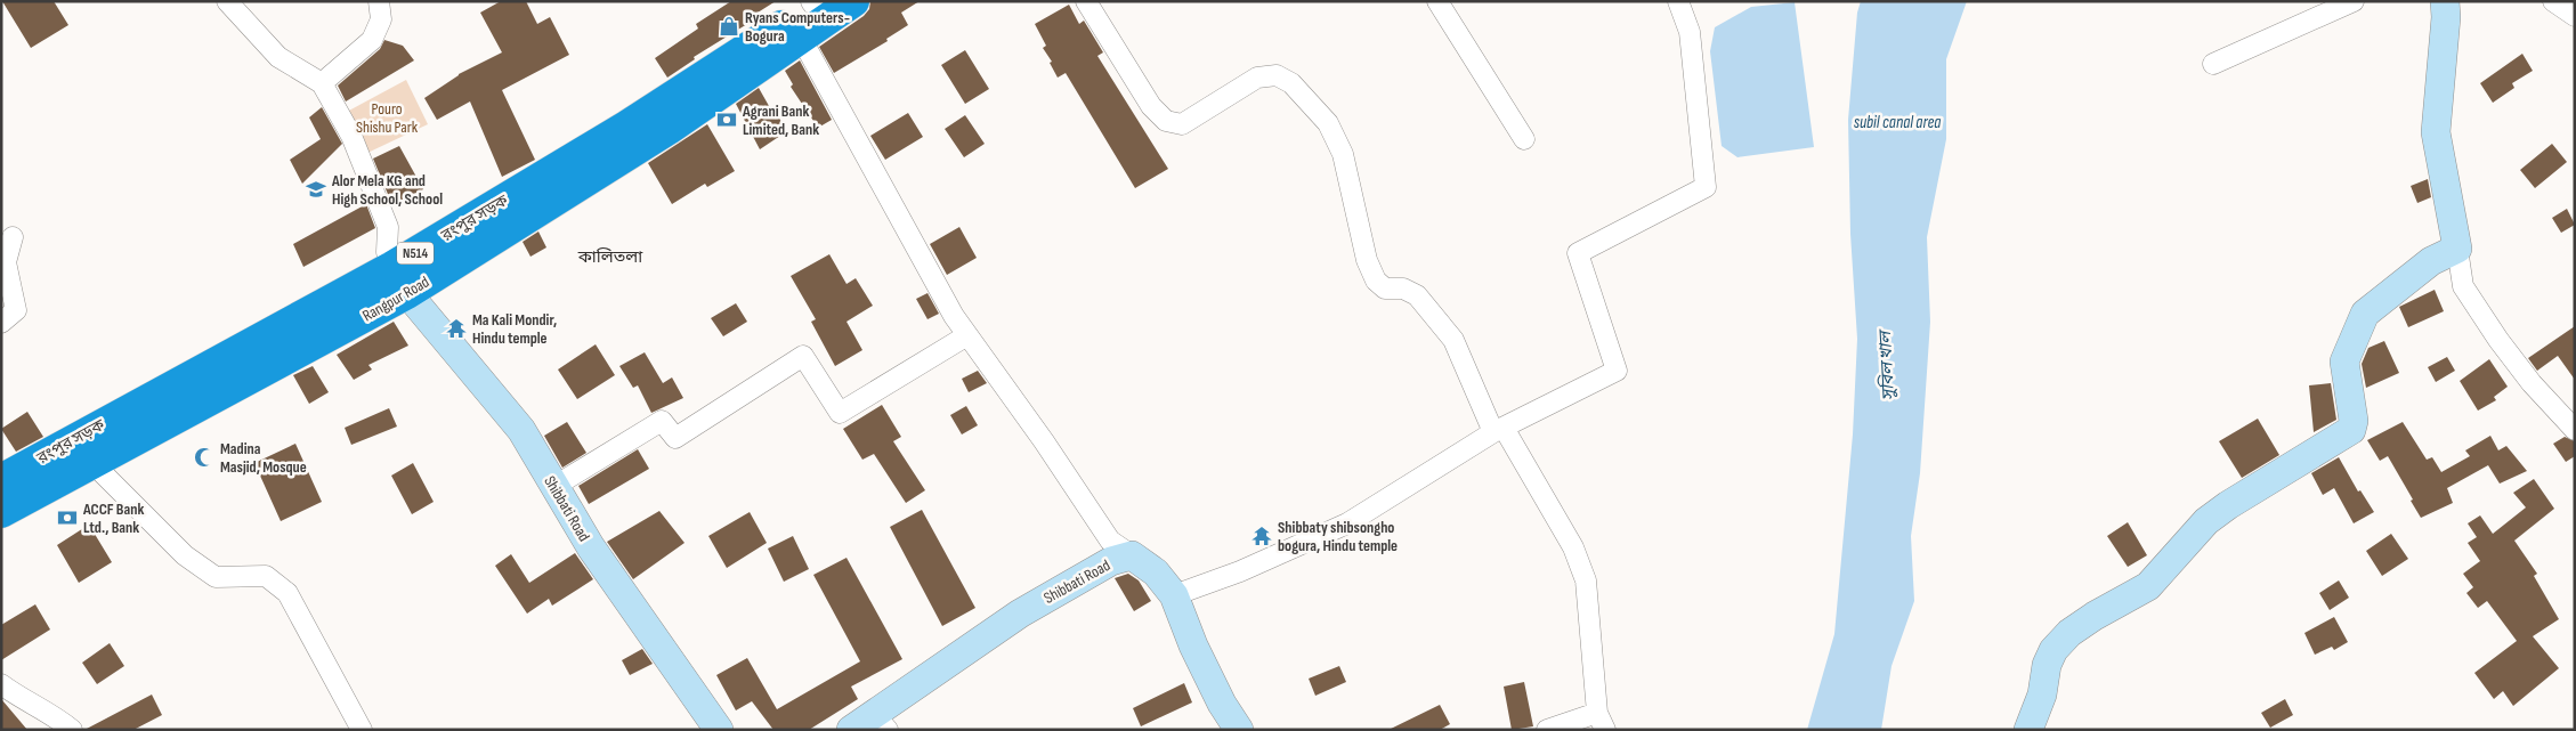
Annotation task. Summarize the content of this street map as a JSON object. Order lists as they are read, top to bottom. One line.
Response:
{"streets":{"highway":["রংপুর সড়ক","N514","Rangpur Road"],"street":["Shibbati Road"]},"crossings":[["রংপুর সড়ক","Rangpur Road"],["রংপুর সড়ক","Shibbati Road"],["Rangpur Road","Shibbati Road"]],"districts":["কালিতলা"],"water":["subil canal area","সুবিল খাল"],"parks":["Pouro Shishu Park"],"places":{"shop":["Ryans Computers- Bogura"],"bank":["Agrani Bank Limited, Bank","ACCF Bank Ltd., Bank"],"school or university":["Alor Mela KG and High School, School"],"temple":["Ma Kali Mondir, Hindu temple","Shibbaty shibsongho bogura, Hindu temple"],"mosque":["Madina Masjid, Mosque"]}}
